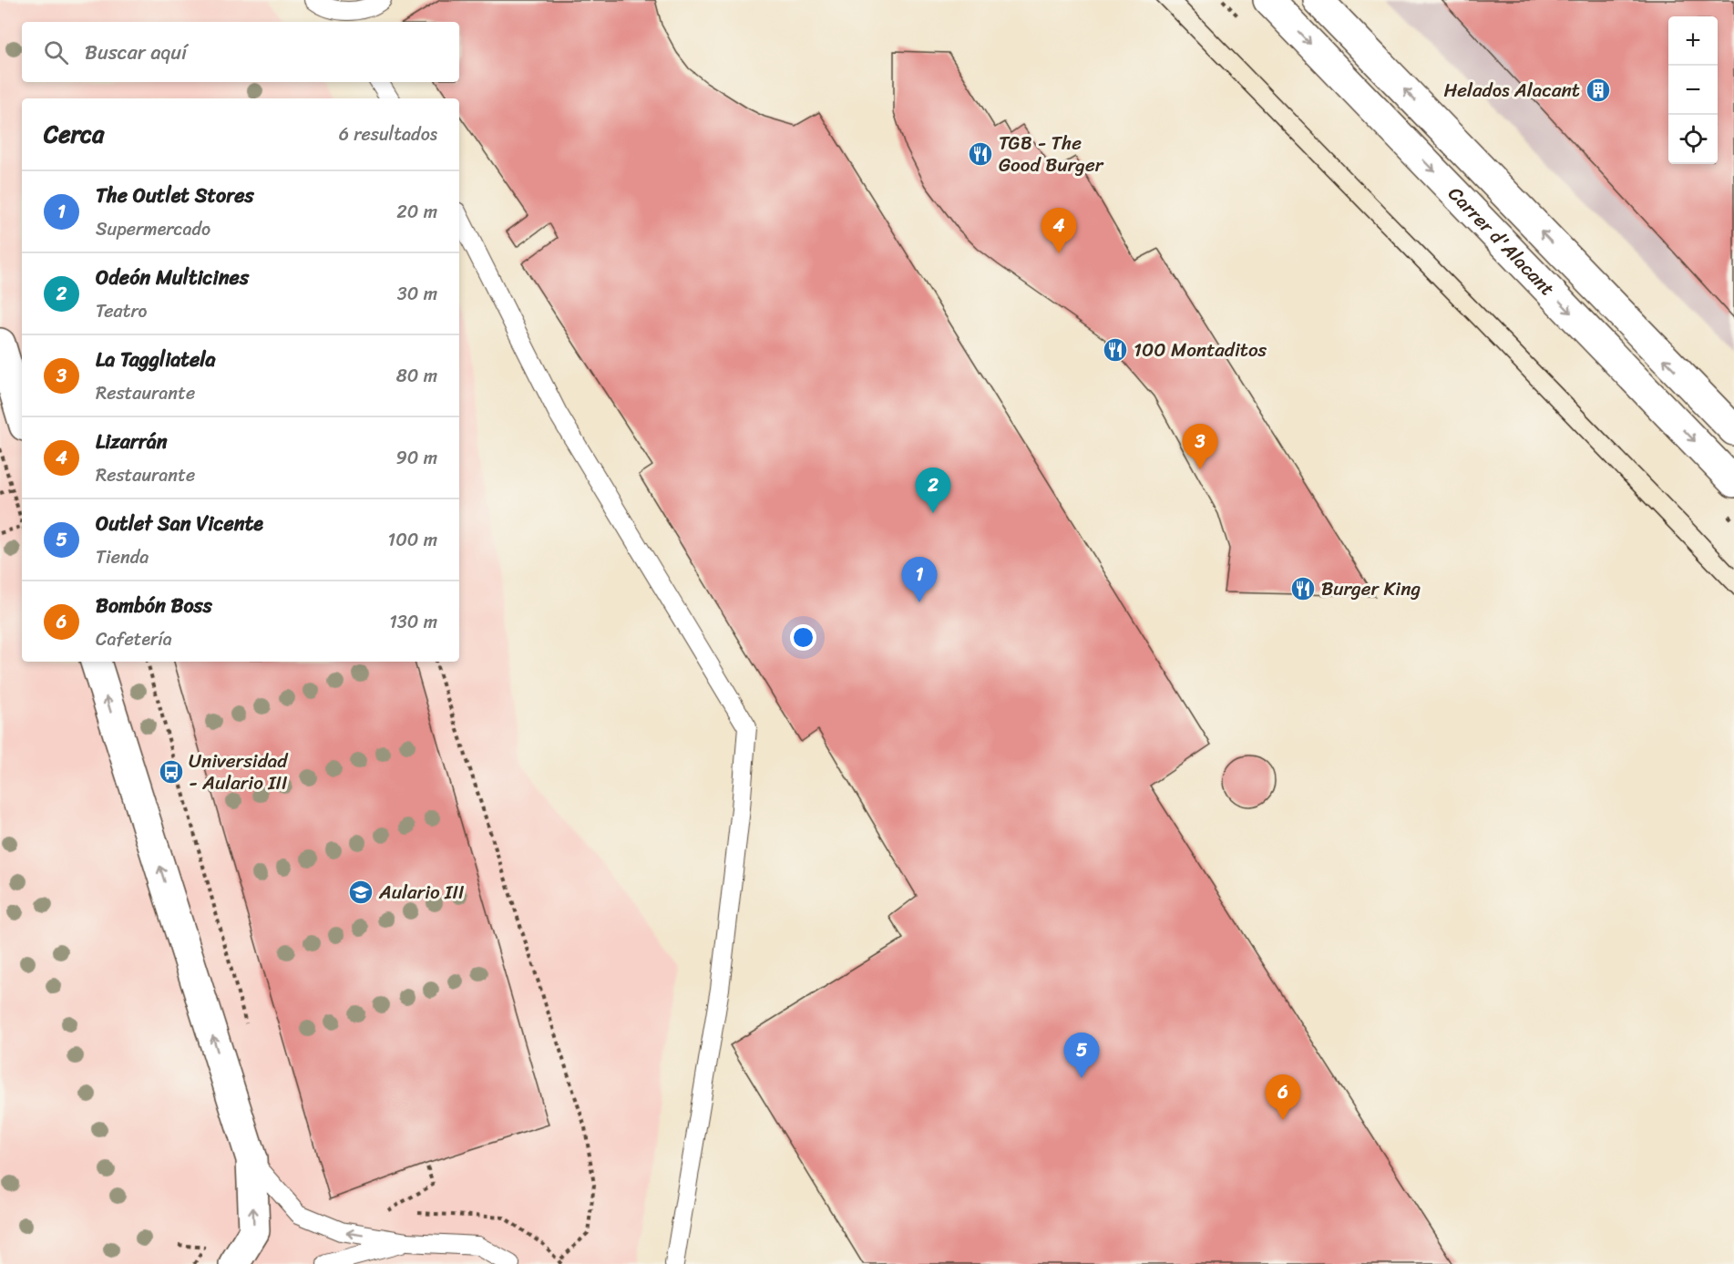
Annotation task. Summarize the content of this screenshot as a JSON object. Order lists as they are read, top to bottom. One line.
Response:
{"streets":{"main road":["Carrer d'Alacant"]},"places":{"building":["Helados Alacant"],"restaurant":["TGB - The Good Burger","100 Montaditos","Burger King"],"bus stop":["Universidad - Aulario III"],"school or university":["Aulario III"]},"page":{"map_buttons":["+","−"],"search":"Buscar aquí","heading":["Cerca","6 resultados"],"list":[{"mark":"1","name":"The Outlet Stores","note":"Supermercado","value":"20 m"},{"mark":"2","name":"Odeón Multicines","note":"Teatro","value":"30 m"},{"mark":"3","name":"La Taggliatela","note":"Restaurante","value":"80 m"},{"mark":"4","name":"Lizarrán","note":"Restaurante","value":"90 m"},{"mark":"5","name":"Outlet San Vicente","note":"Tienda","value":"100 m"},{"mark":"6","name":"Bombón Boss","note":"Cafetería","value":"130 m"}],"pins":["4","3","2","1","5","6"]}}
